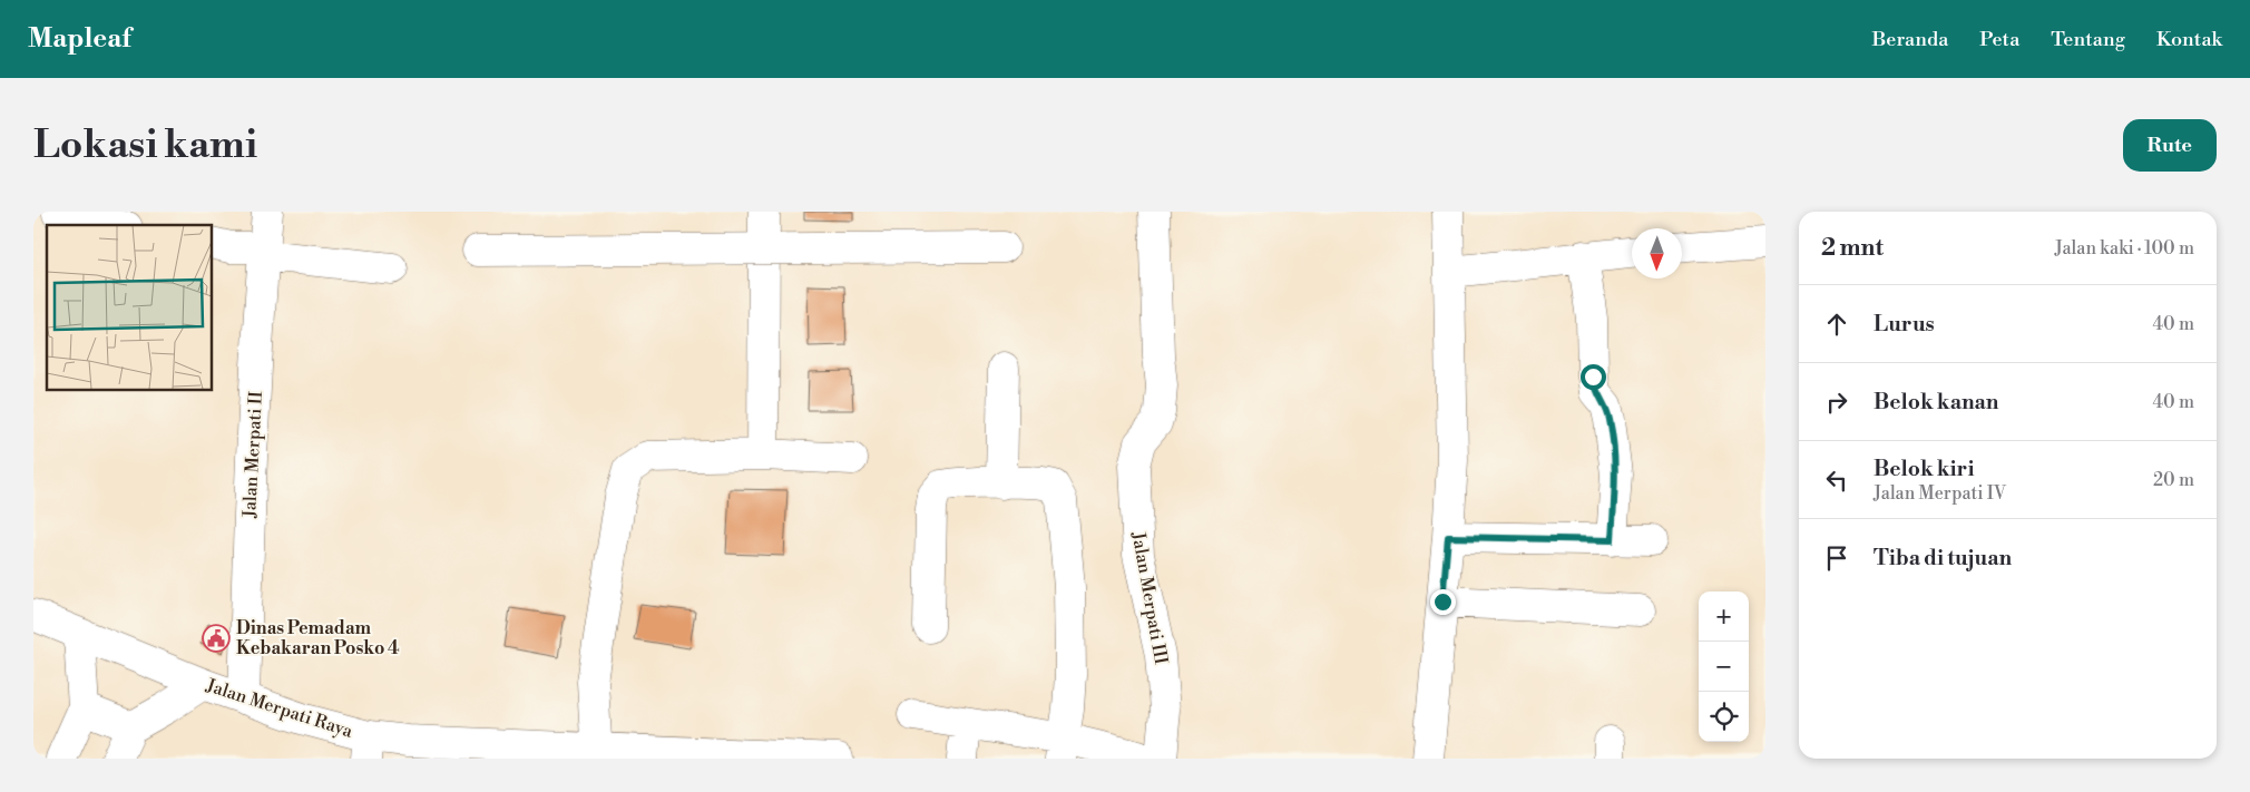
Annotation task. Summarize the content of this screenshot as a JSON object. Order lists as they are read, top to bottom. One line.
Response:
{"streets":{"street":["Jalan Merpati II","Jalan Merpati III","Jalan Merpati Raya"]},"crossings":[["Jalan Merpati II","Jalan Merpati Raya"]],"places":{"public building":["Dinas Pemadam Kebakaran Posko 4"]},"north":"bottom","page":{"header":"Mapleaf","nav":["Beranda","Peta","Tentang","Kontak"],"buttons":"Rute","title":"Lokasi kami","heading":["2 mnt","Jalan kaki · 100 m"],"list":[["Lurus","40 m"],["Belok kanan","40 m"],["Belok kiri","Jalan Merpati IV","20 m"],"Tiba di tujuan"],"map_buttons":["+","−"]}}
